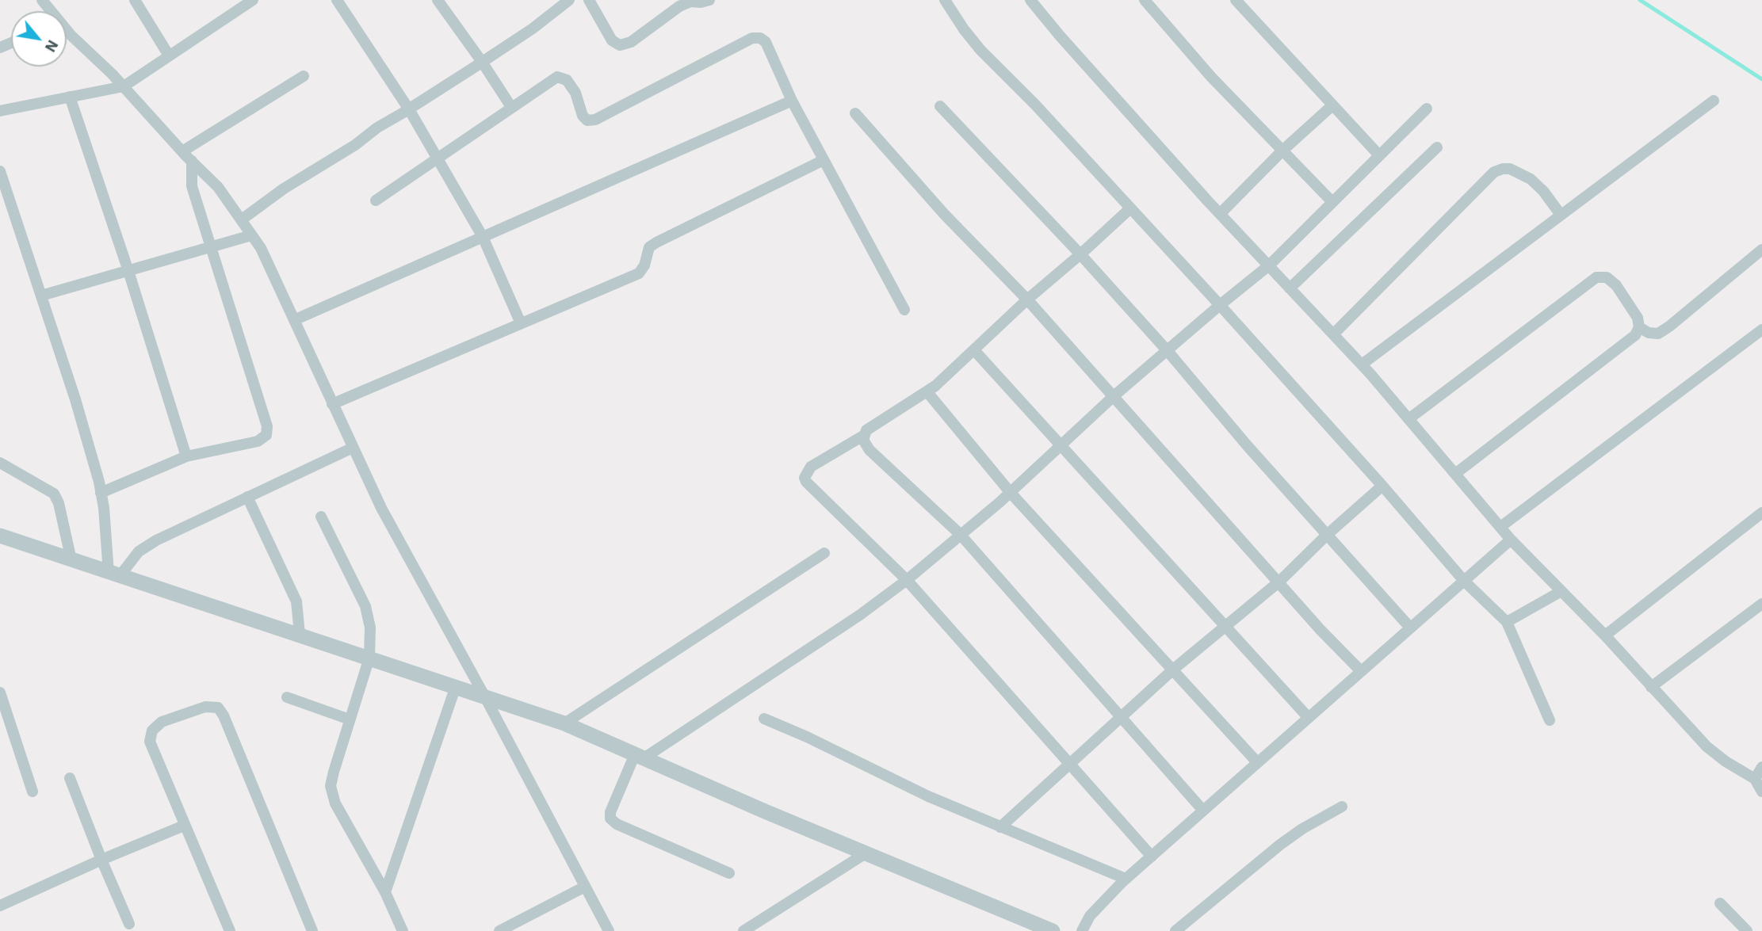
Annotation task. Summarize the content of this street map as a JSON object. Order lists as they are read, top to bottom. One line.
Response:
{"north":"bottom right"}
